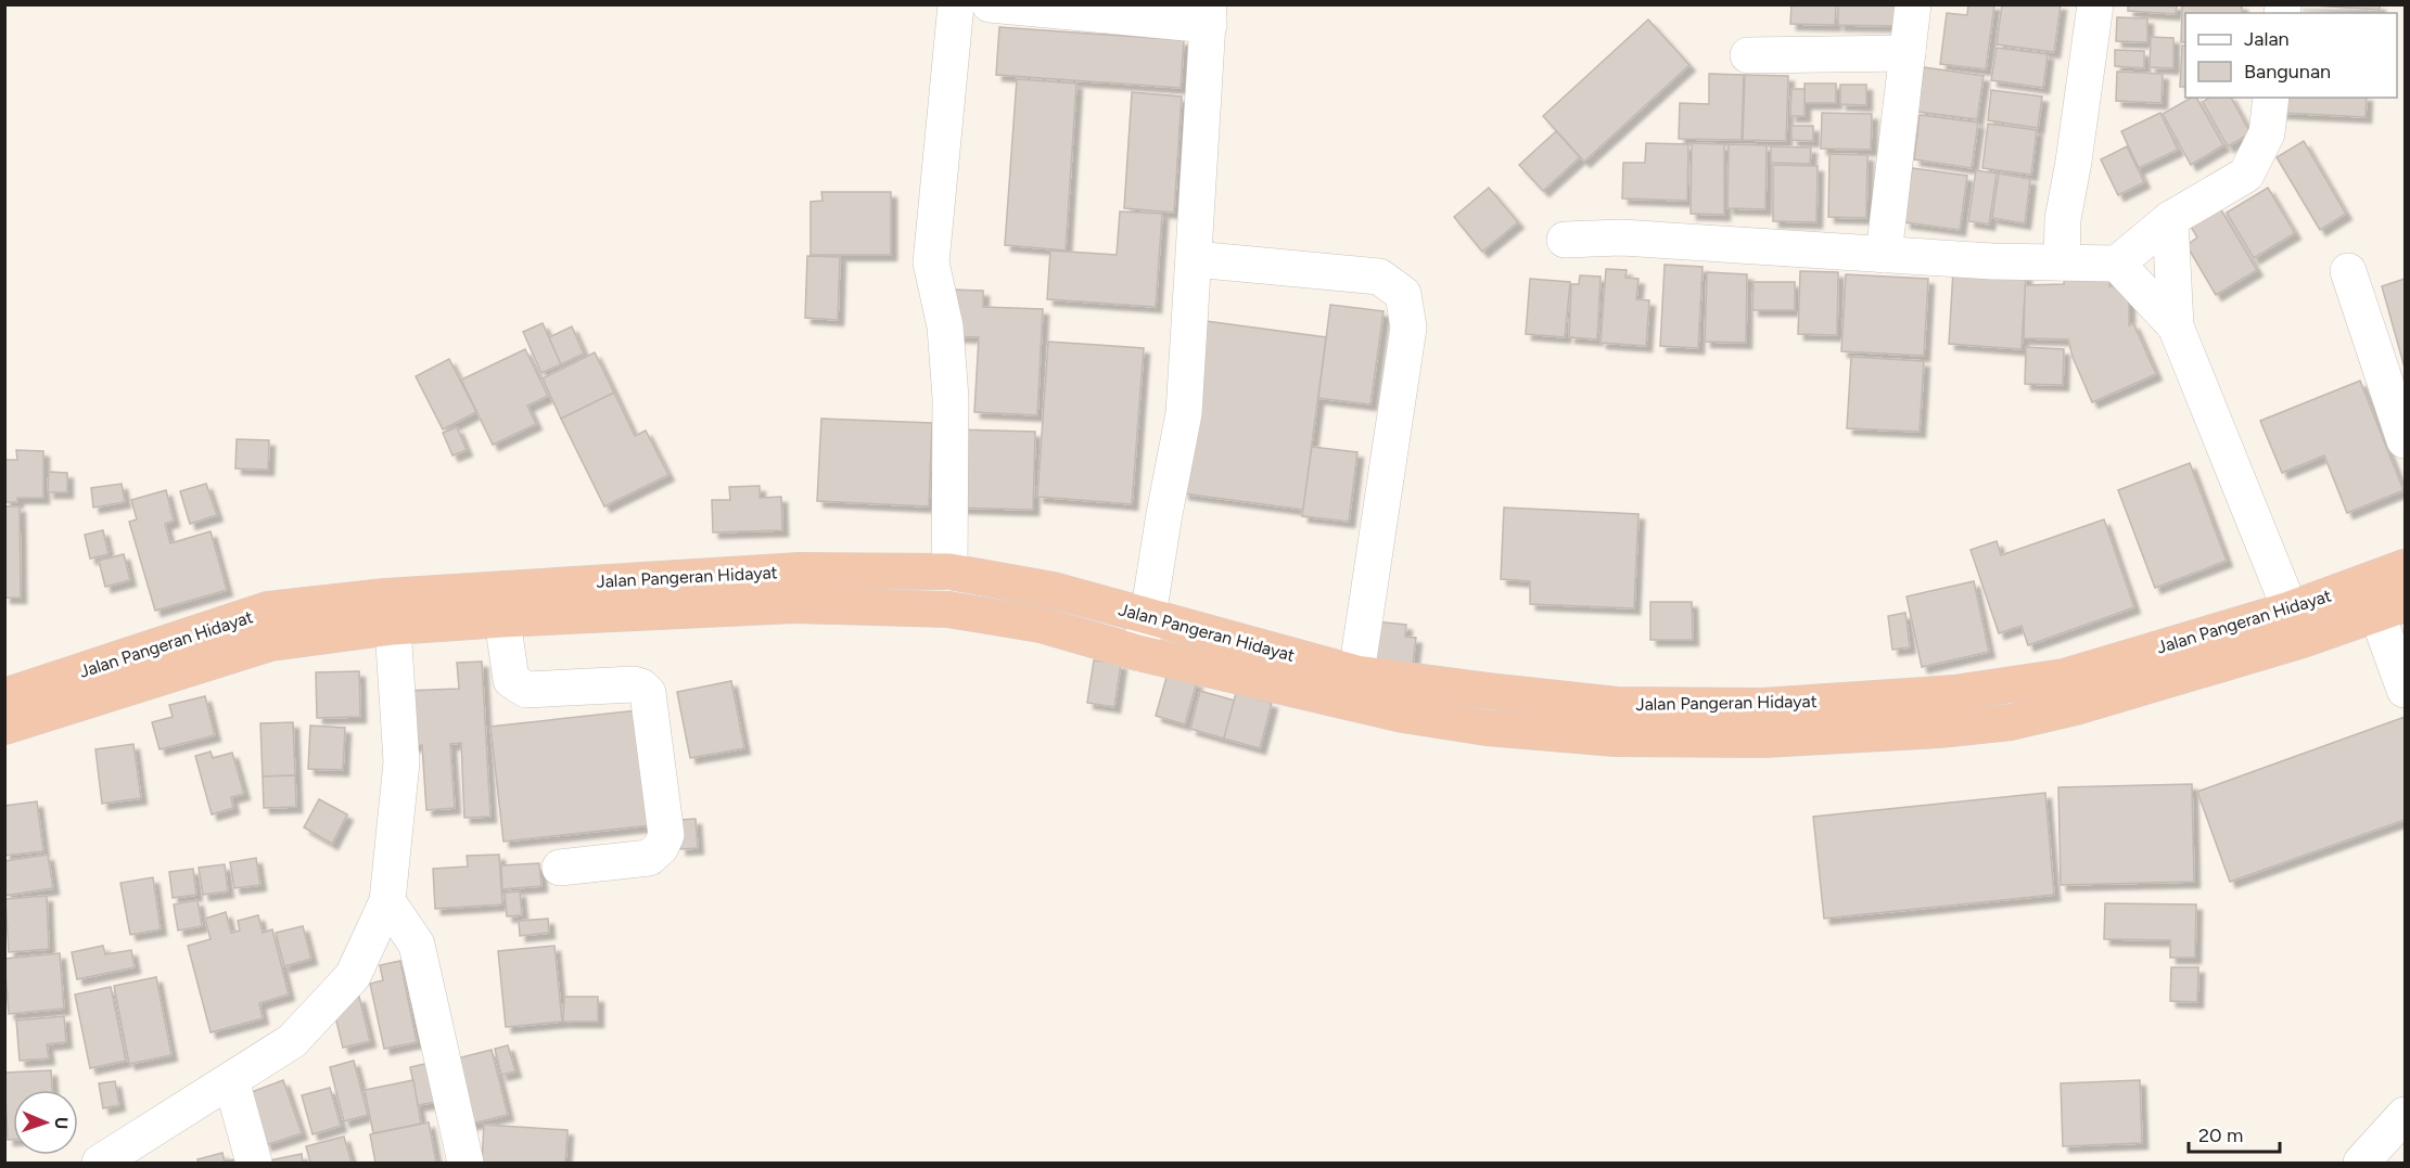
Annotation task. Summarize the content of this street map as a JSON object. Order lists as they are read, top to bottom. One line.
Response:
{"streets":{"highway":["Jalan Pangeran Hidayat"]},"legend":["Jalan","Bangunan"],"scale_bar":"20 m","north":"right"}
